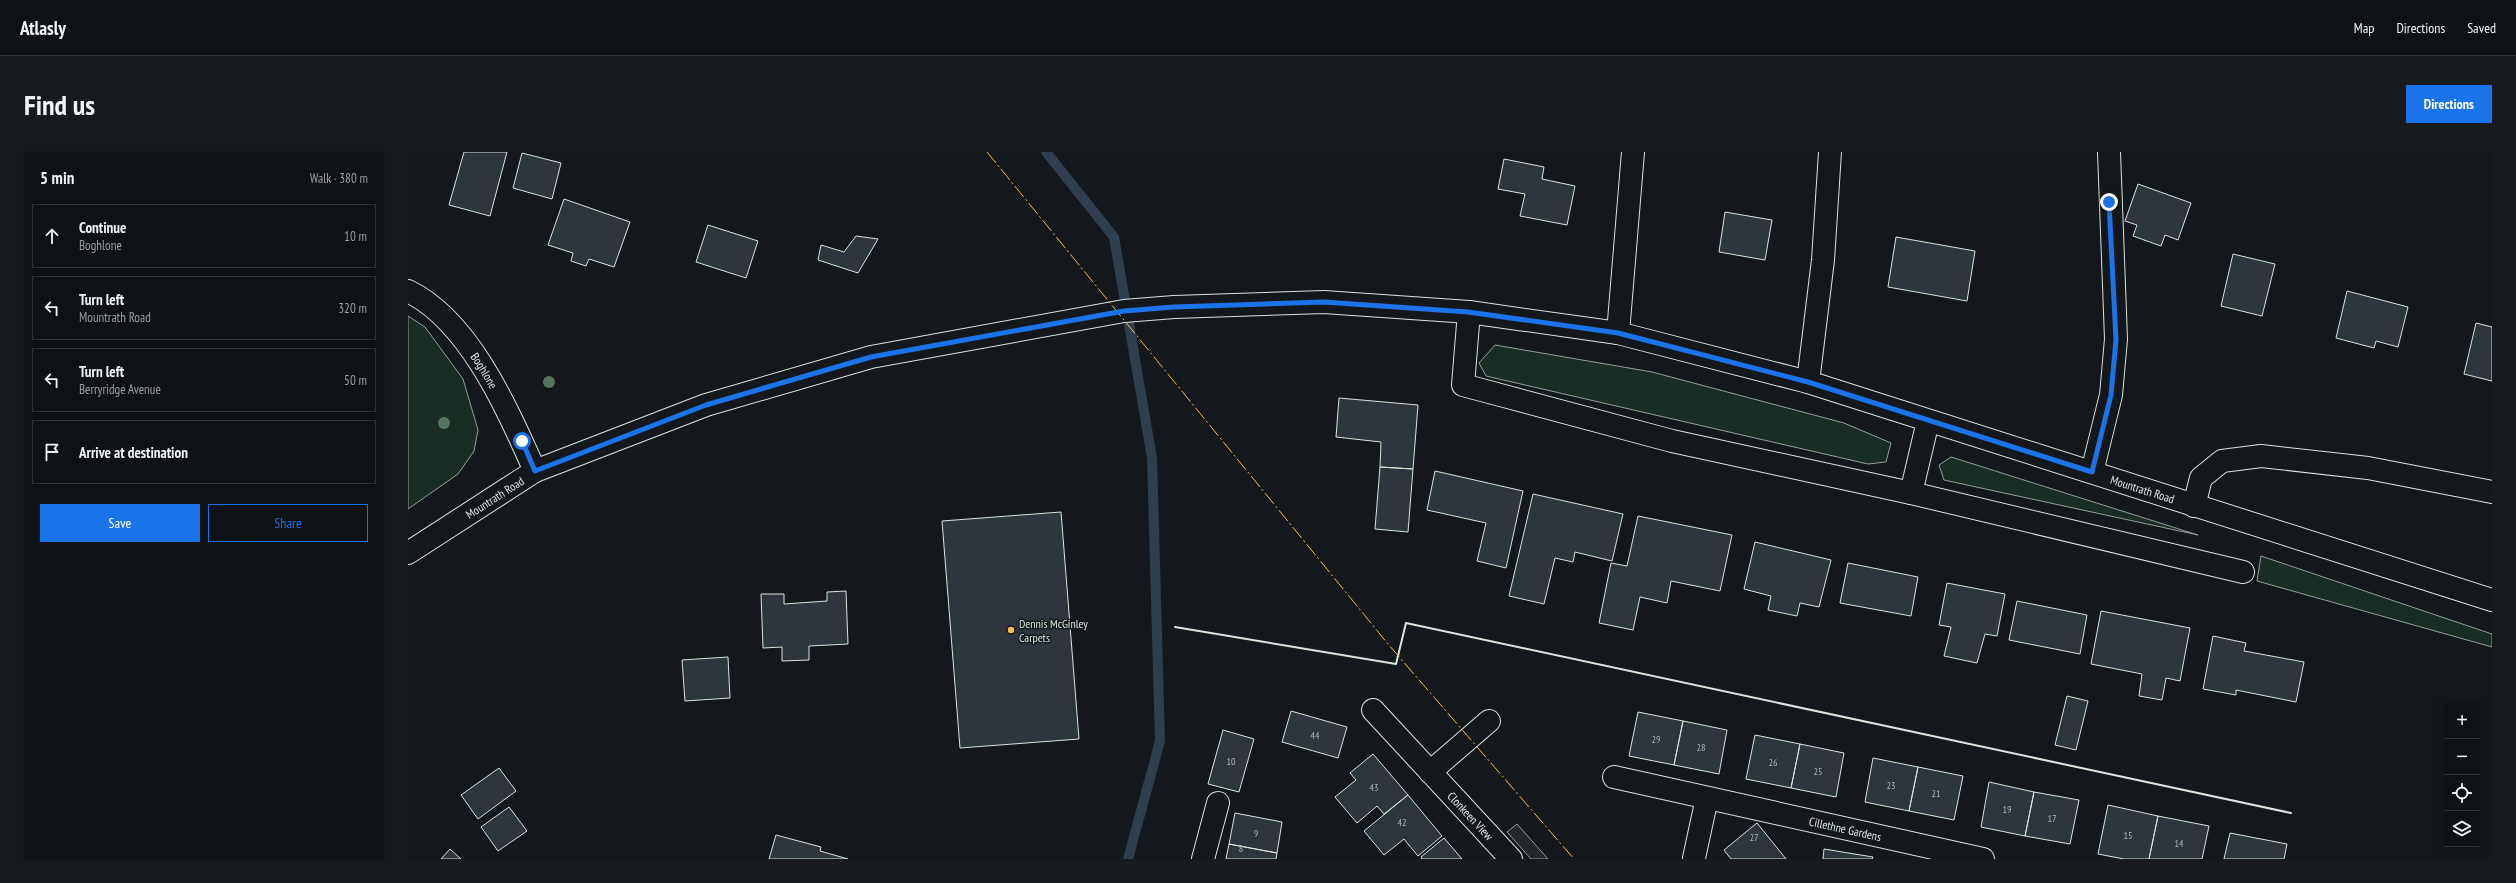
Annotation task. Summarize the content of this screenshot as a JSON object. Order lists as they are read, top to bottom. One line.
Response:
{"streets":{"street":["Boghlone","Mountrath Road","Clonkeen View","Cillethne Gardens"]},"crossings":[["Boghlone","Mountrath Road"]],"places":["Dennis McGinley Carpets"],"house_numbers":["44","29","28","10","26","25","23","43","21","19","17","42","9","15","27","14","8"],"page":{"header":"Atlasly","nav":["Map","Directions","Saved"],"buttons":["Directions",["Save","Share"]],"title":"Find us","heading":["5 min","Walk · 380 m"],"list":[["Continue","Boghlone","10 m"],["Turn left","Mountrath Road","320 m"],["Turn left","Berryridge Avenue","50 m"],"Arrive at destination"],"map_buttons":["+","−"]}}
